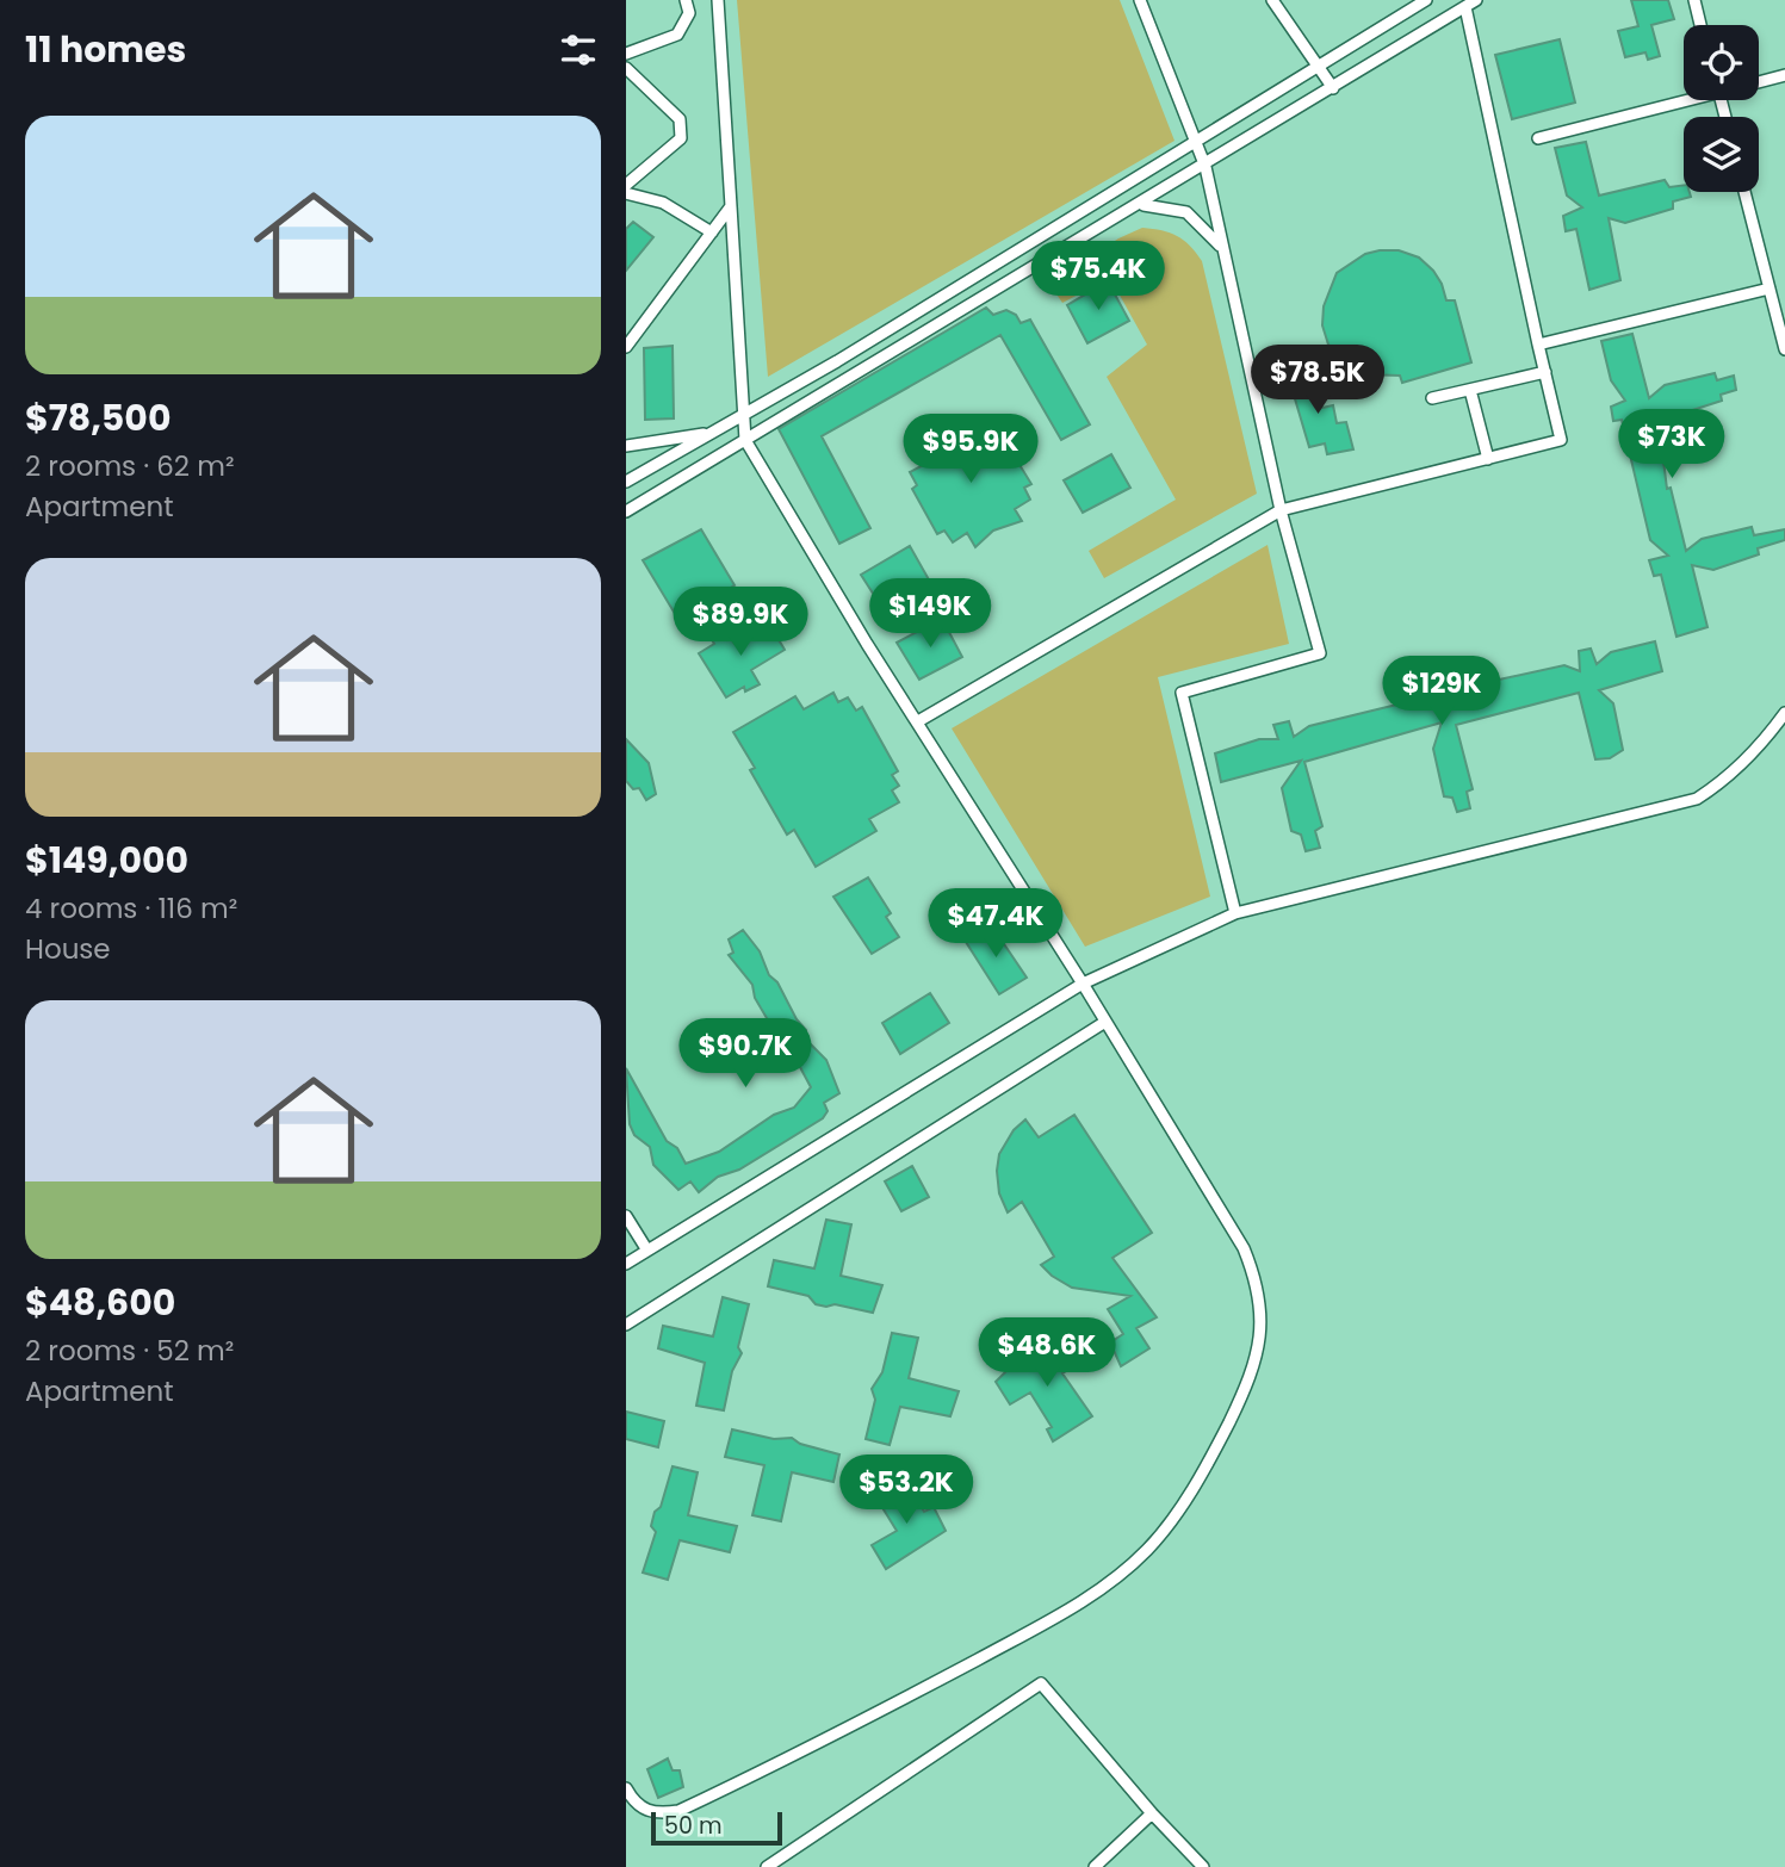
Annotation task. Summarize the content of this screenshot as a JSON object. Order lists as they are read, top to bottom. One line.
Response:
{"scale_bar":"50 m","page":{"heading":"11 homes","list":[{"name":"$78,500","note":"2 rooms · 62 m² · Apartment"},{"name":"$149,000","note":"4 rooms · 116 m² · House"},{"name":"$48,600","note":"2 rooms · 52 m² · Apartment"}],"price":["$75.4K","$78.5K","$73K","$95.9K","$149K","$89.9K","$129K","$47.4K","$90.7K","$48.6K","$53.2K"],"scale":"50 m"}}
